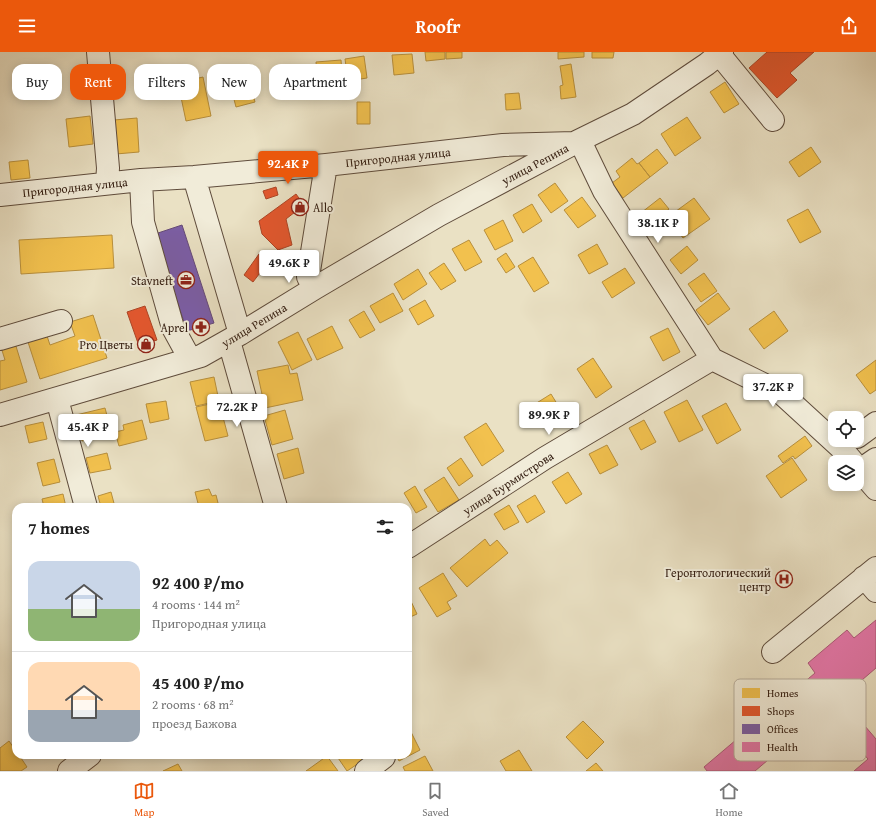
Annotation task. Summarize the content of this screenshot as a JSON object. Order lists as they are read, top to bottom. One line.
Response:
{"streets":{"street":["Пригородная улица","улица Репина","улица Бурмистрова"]},"crossings":[["Пригородная улица","улица Репина"]],"places":{"shop":["Allo","Pro Цветы"],"office":["Stavneft"],"pharmacy":["Aprel"],"hospital":["Геронтологический центр"]},"legend":["Homes","Shops","Offices","Health"],"page":{"header":"Roofr","chip":["Buy","Rent","Filters","New","Apartment"],"price":["92.4K ₽","38.1K ₽","49.6K ₽","37.2K ₽","72.2K ₽","89.9K ₽","45.4K ₽"],"heading":"7 homes","list":[{"name":"92 400 ₽/mo","note":"4 rooms · 144 m² · Пригородная улица"},{"name":"45 400 ₽/mo","note":"2 rooms · 68 m² · проезд Бажова"}],"tabs":["Map","Saved","Home"]}}
